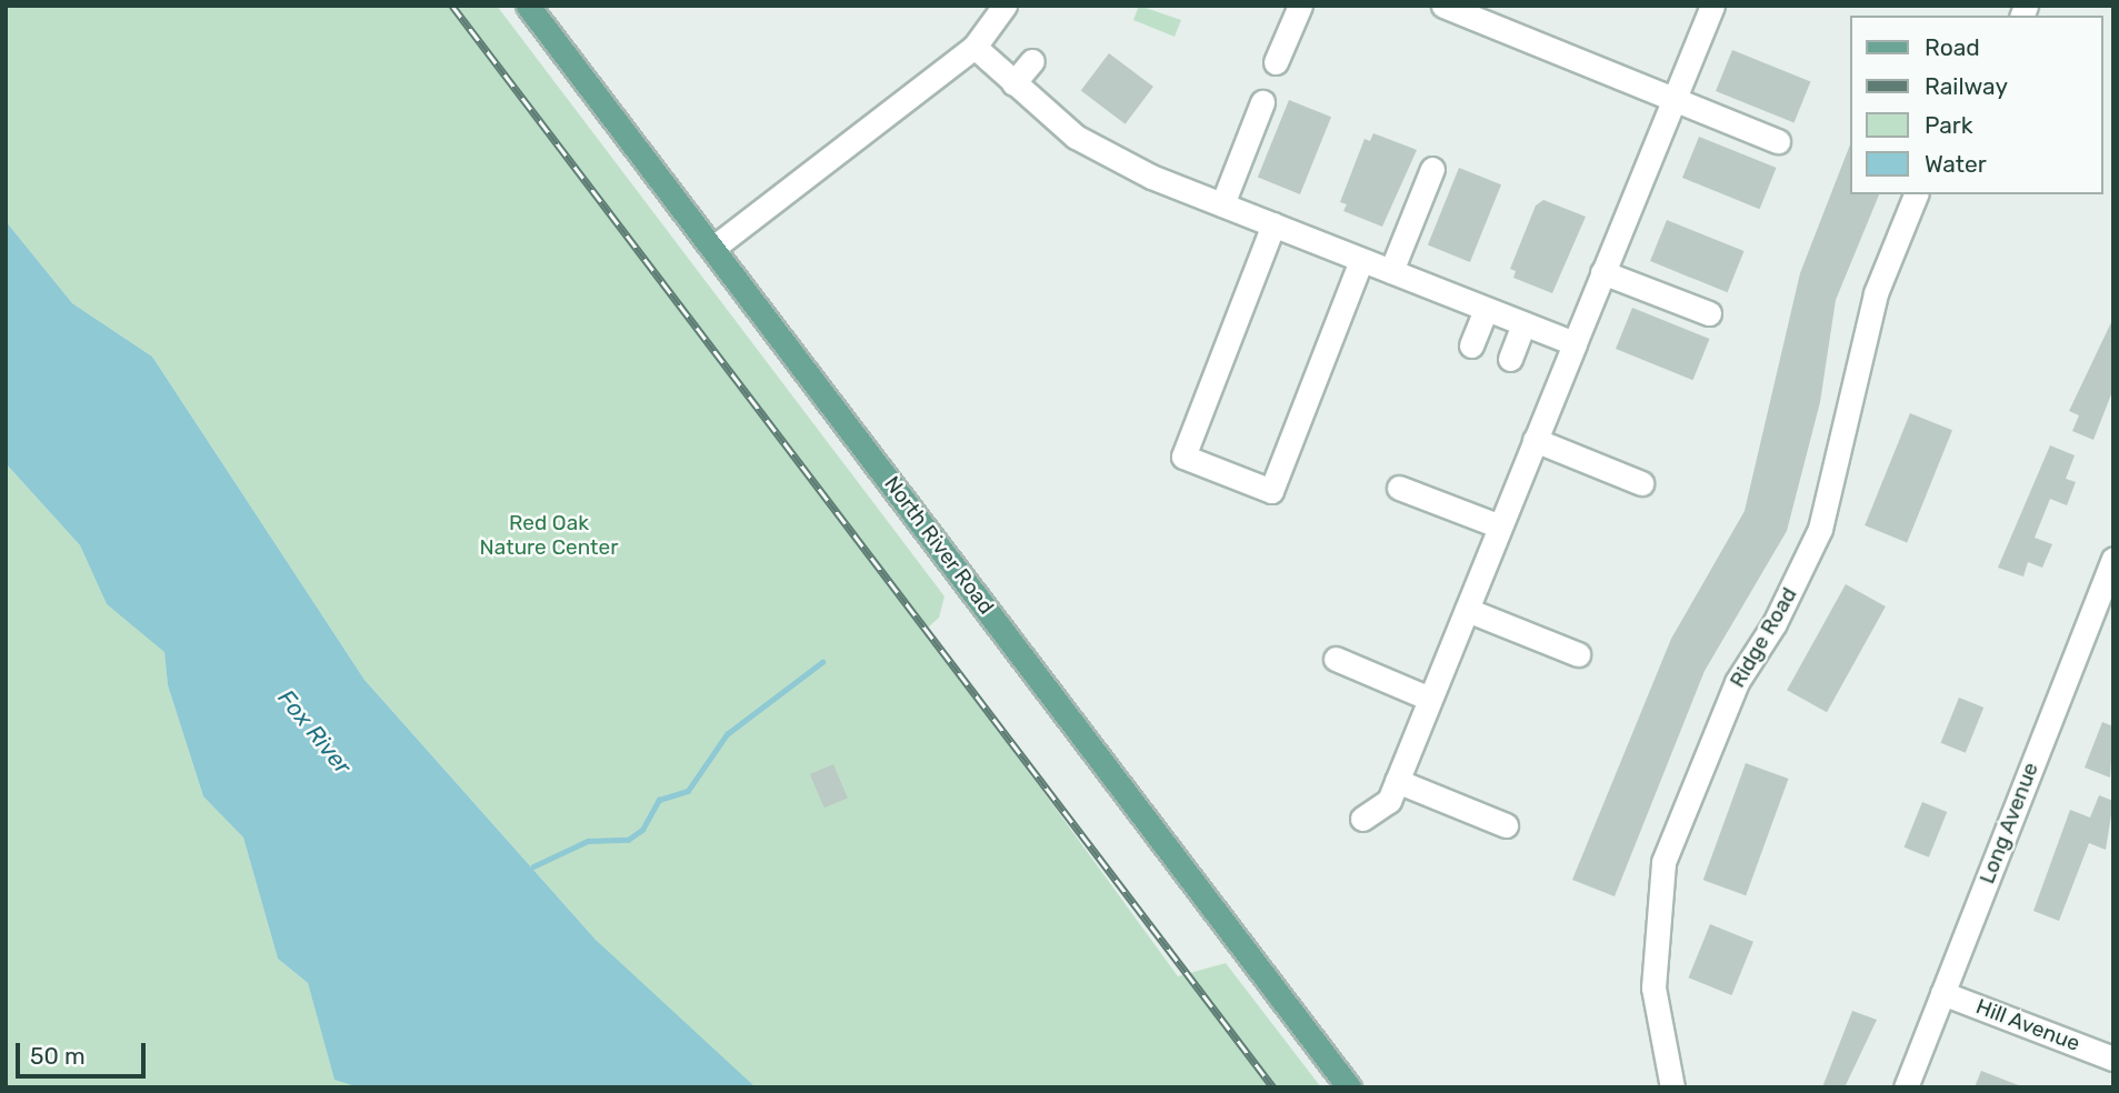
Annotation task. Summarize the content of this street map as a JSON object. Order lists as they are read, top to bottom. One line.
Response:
{"streets":{"main road":["North River Road"],"street":["Ridge Road","Long Avenue","Hill Avenue"]},"crossings":[["Long Avenue","Hill Avenue"]],"water":["Fox River"],"parks":["Red Oak Nature Center"],"legend":["Road","Railway","Park","Water"],"scale_bar":"50 m"}
